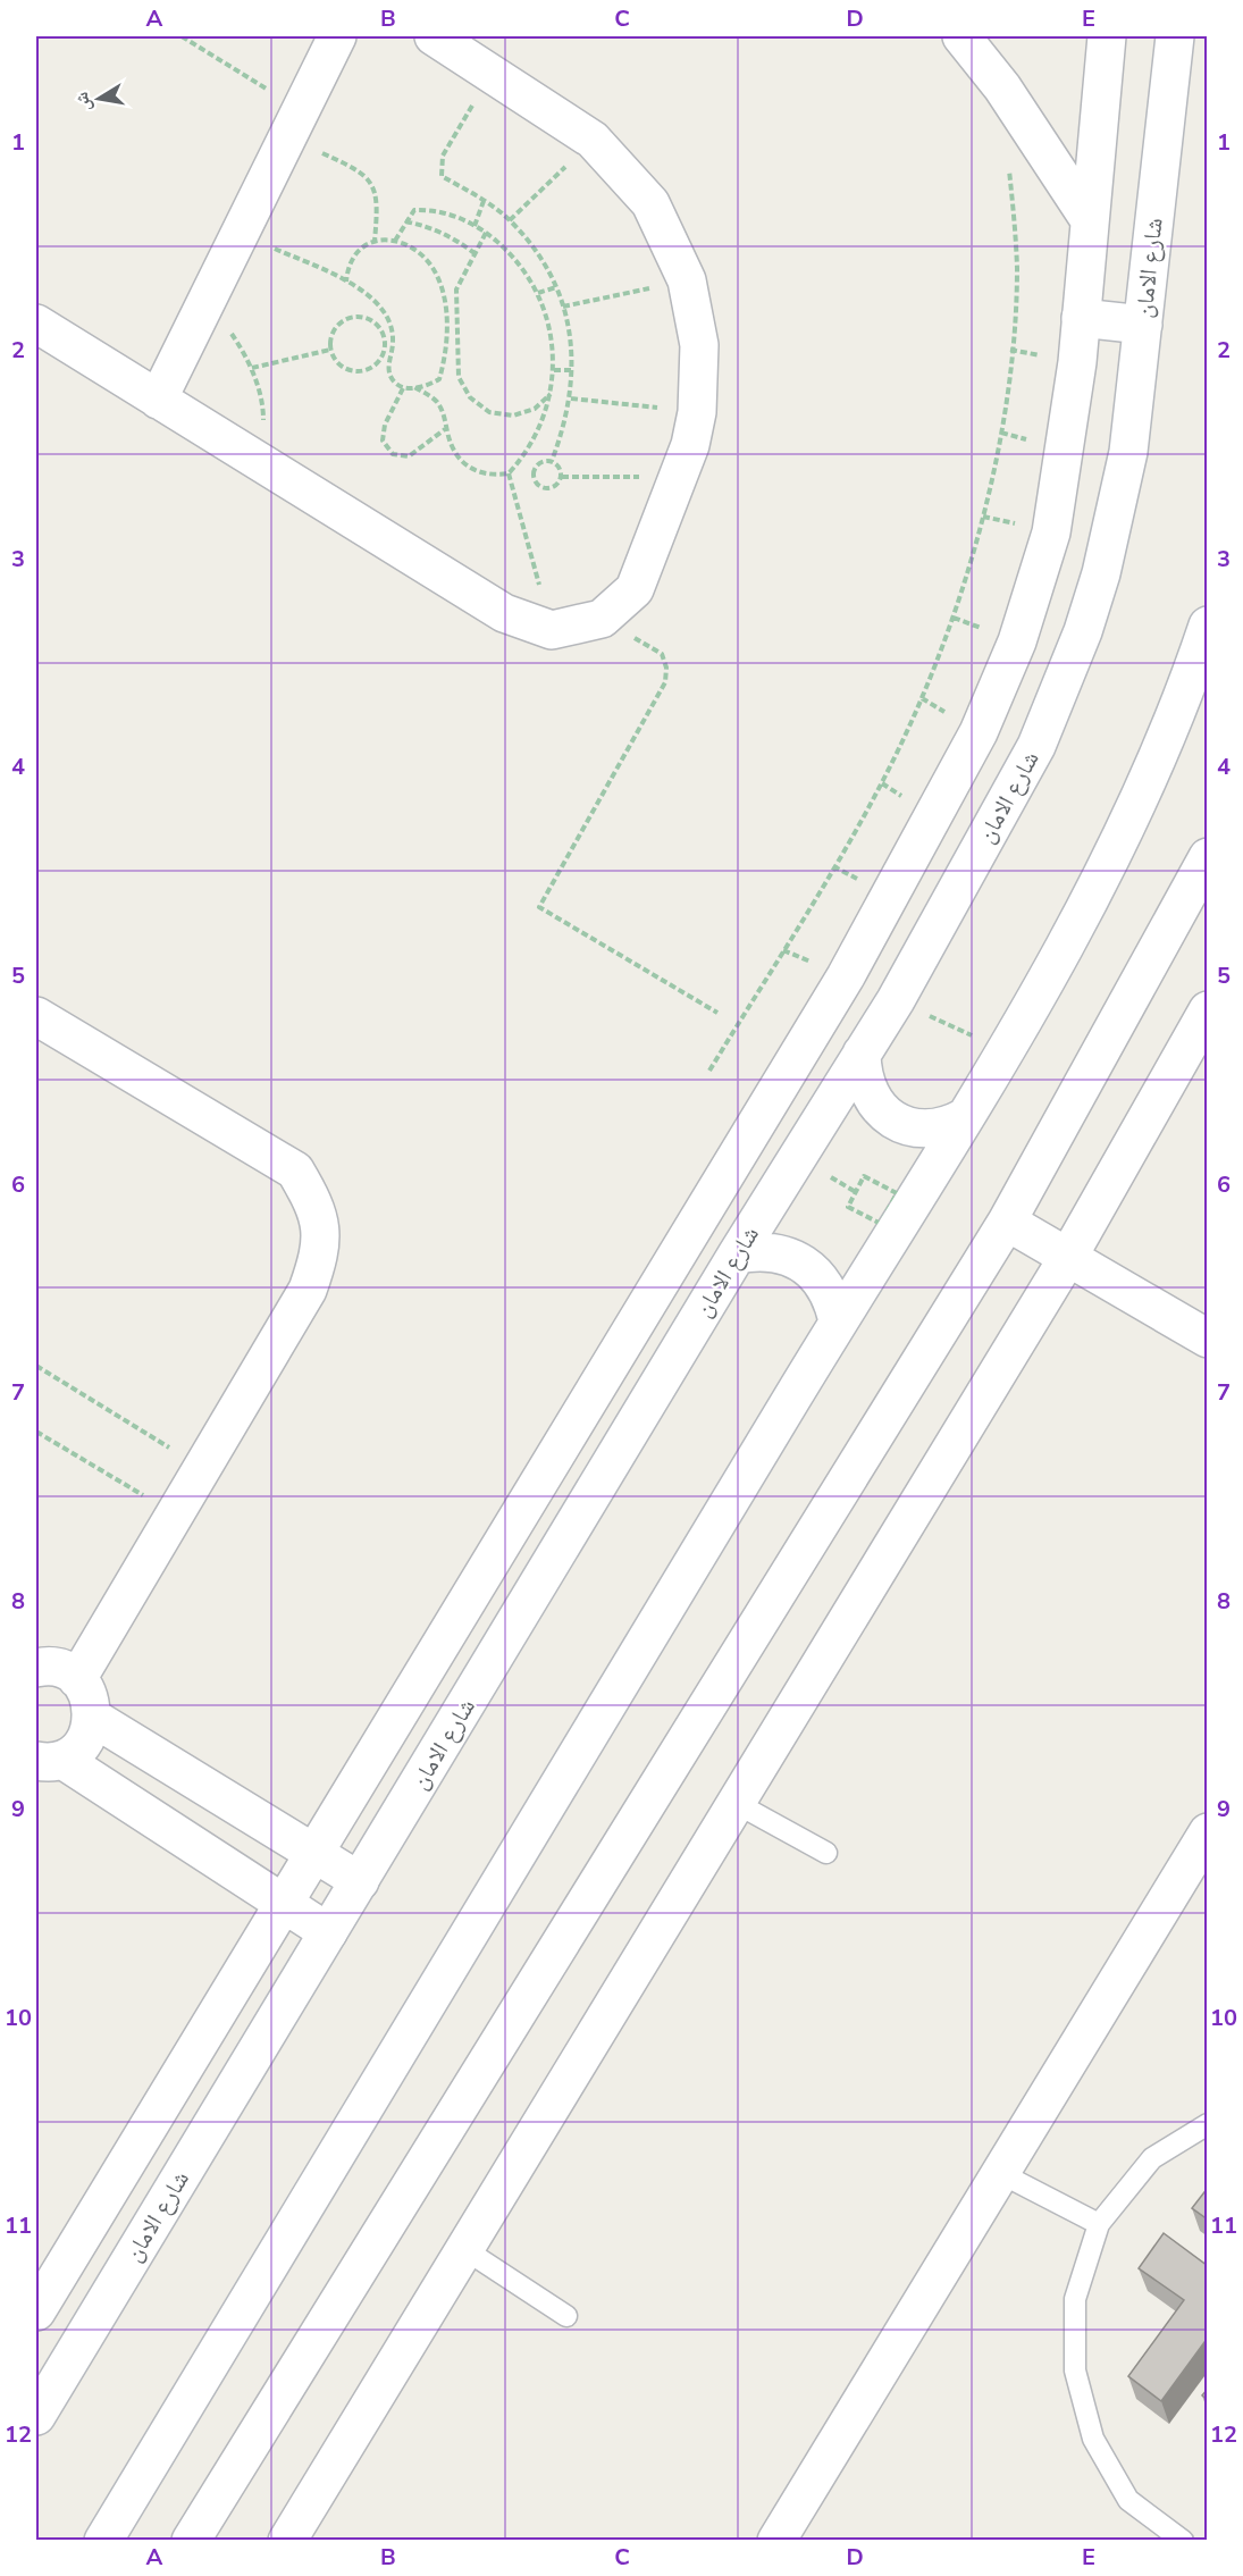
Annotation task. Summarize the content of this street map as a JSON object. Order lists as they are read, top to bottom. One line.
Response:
{"streets":{"street":["شارع الامان"]},"north":"left","grid":{"columns":["A","B","C","D","E"],"rows":["1","2","3","4","5","6","7","8","9","10","11","12"]}}
